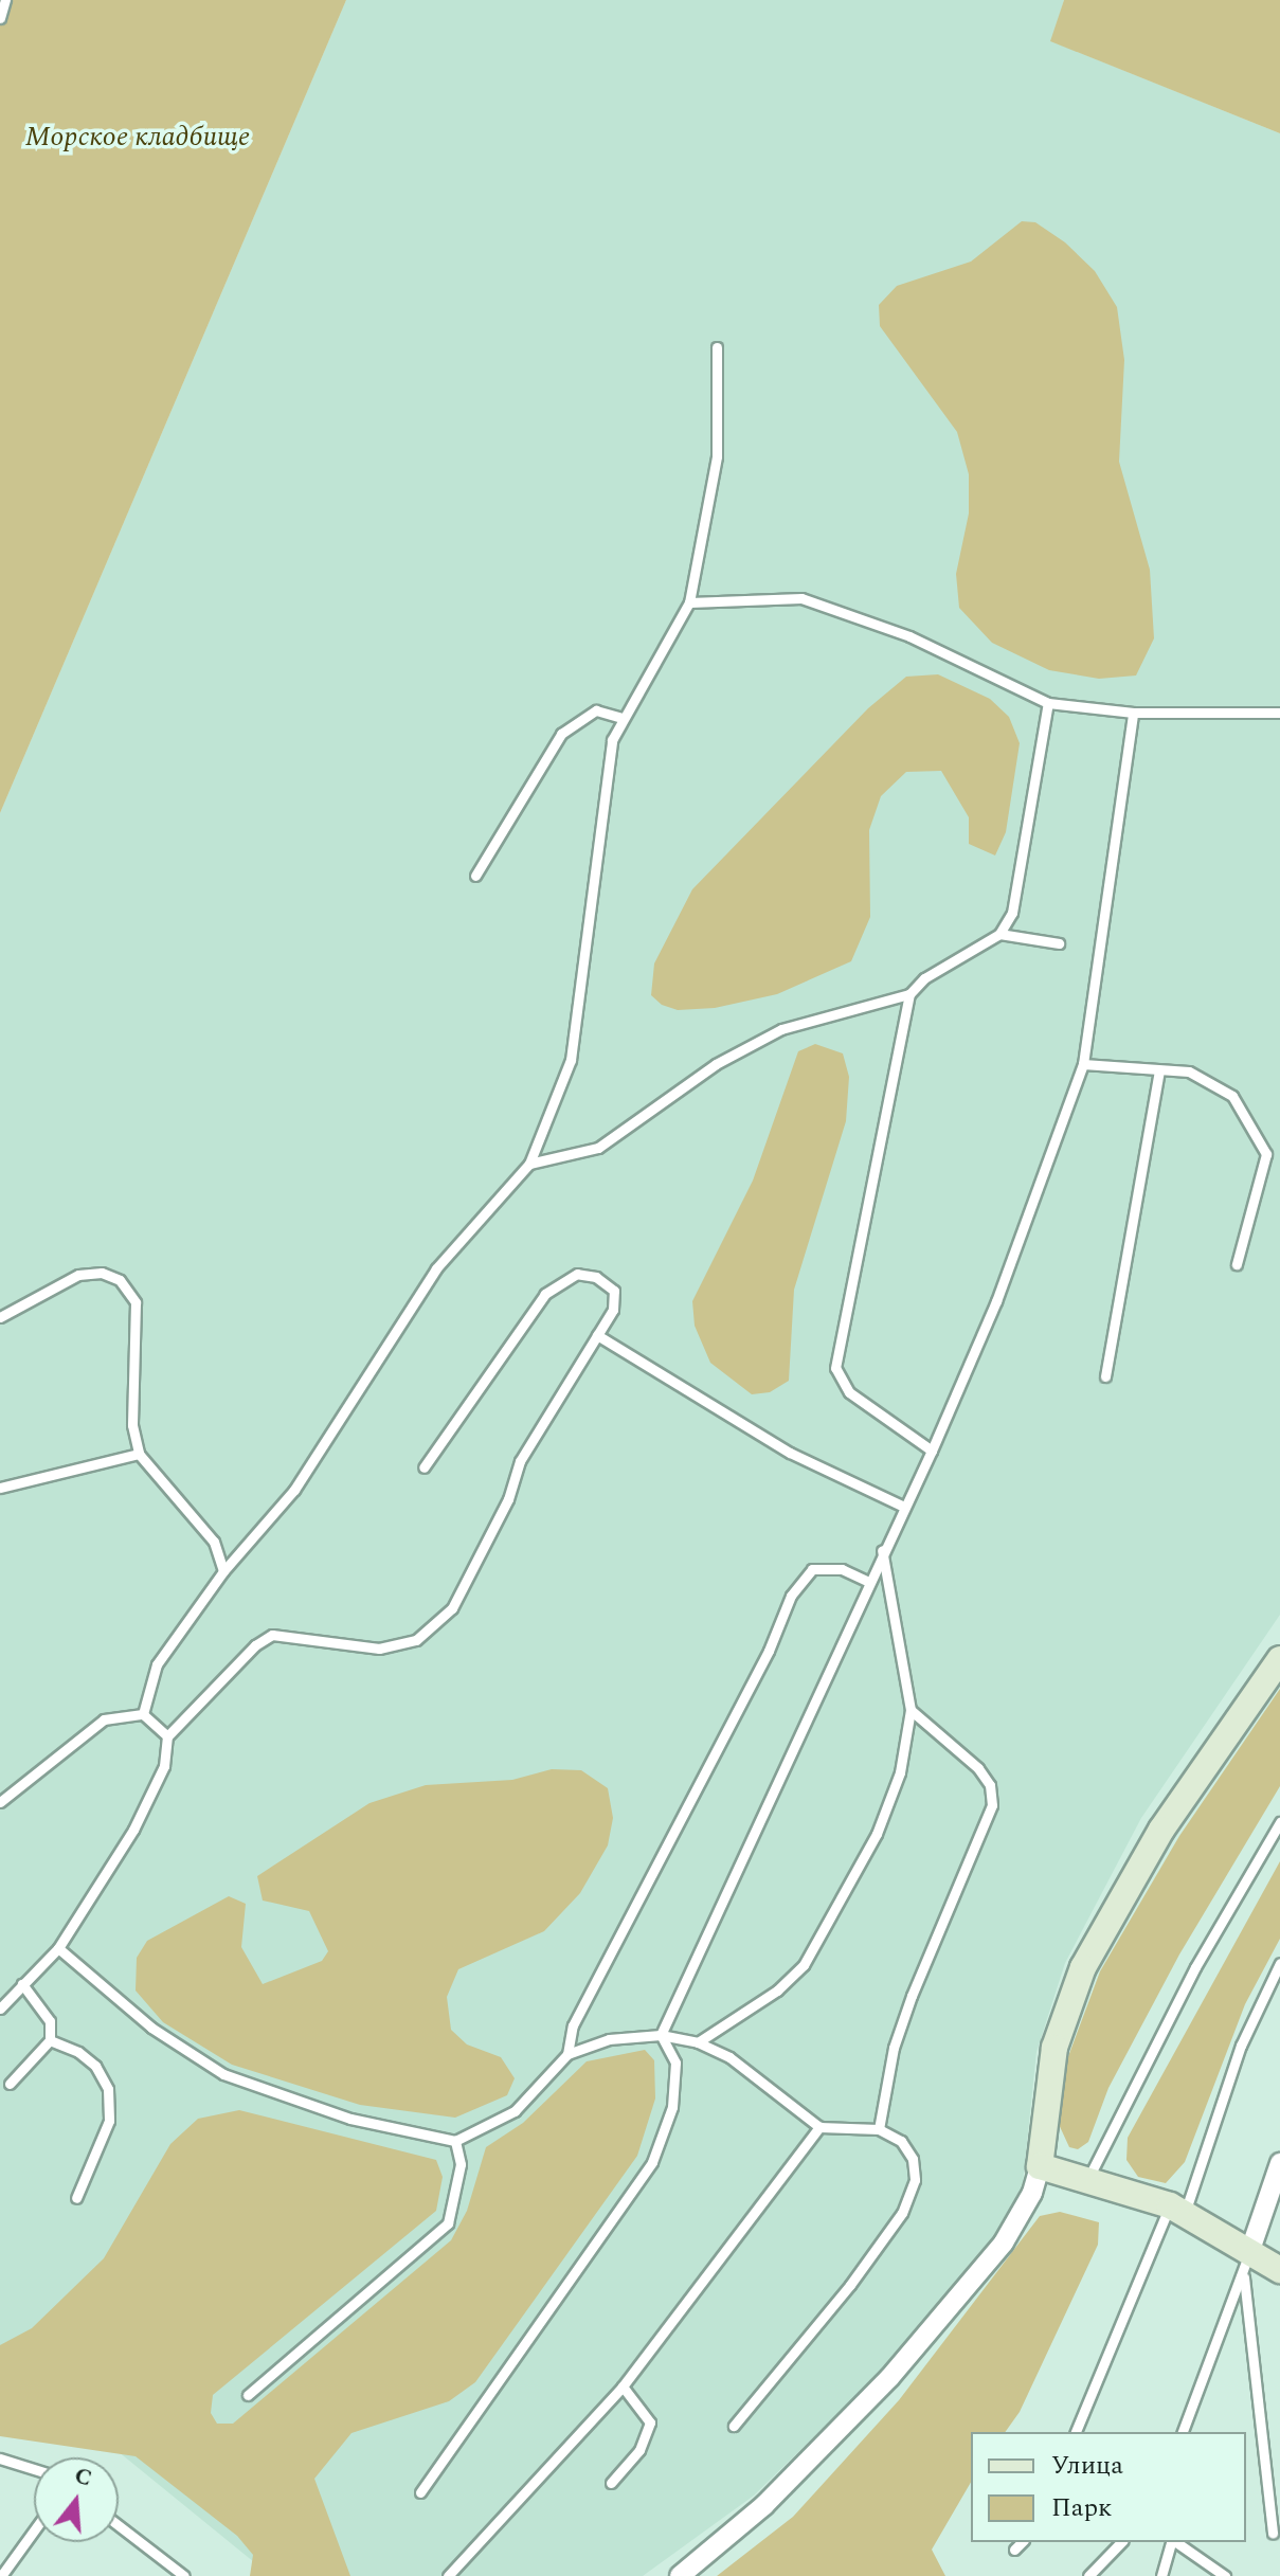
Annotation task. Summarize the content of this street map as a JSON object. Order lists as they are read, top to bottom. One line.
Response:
{"parks":["Морское кладбище"],"legend":["Улица","Парк"],"north":"top"}
